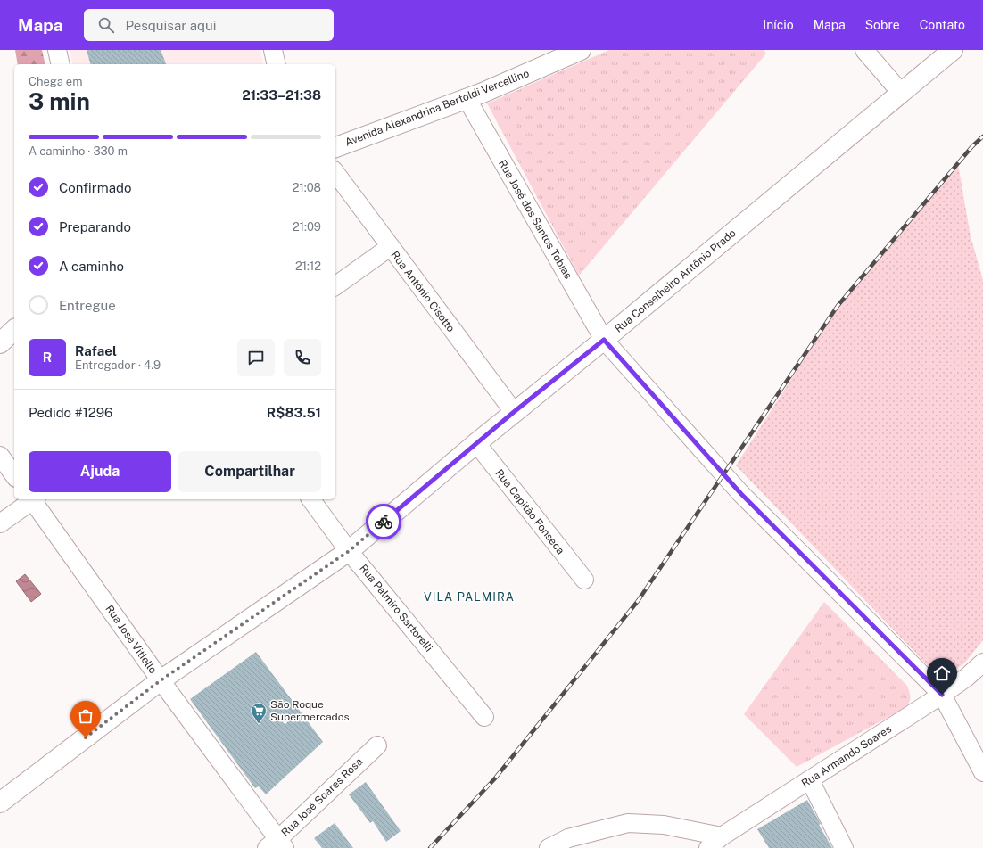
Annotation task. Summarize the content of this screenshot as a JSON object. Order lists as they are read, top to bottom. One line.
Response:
{"streets":{"main road":["Avenida Alexandrina Bertoldi Vercellino","Rua Conselheiro Antônio Prado"],"street":["Rua José dos Santos Tobias","Rua Antônio Cisotto","Rua Capitão Fonseca","Rua Palmiro Sartorelli","Rua José Vitiello","Rua Armando Soares","Rua José Soares Rosa"]},"crossings":[["Avenida Alexandrina Bertoldi Vercellino","Rua José dos Santos Tobias"],["Rua José dos Santos Tobias","Rua Conselheiro Antônio Prado"],["Rua José dos Santos Tobias","Rua Armando Soares"],["Rua Conselheiro Antônio Prado","Rua Antônio Cisotto"],["Rua Conselheiro Antônio Prado","Rua Capitão Fonseca"],["Rua Conselheiro Antônio Prado","Rua Palmiro Sartorelli"],["Rua Conselheiro Antônio Prado","Rua José Vitiello"],["Rua José Vitiello","Rua José Soares Rosa"]],"districts":["VILA PALMIRA"],"places":{"supermarket":["São Roque Supermercados"]},"page":{"header":"Mapa","search":"Pesquisar aqui","nav":["Início","Mapa","Sobre","Contato"],"heading":["3 min","Chega em","21:33–21:38"],"panel":["Rafael","Entregador · 4.9","Pedido #1296","R$83.51"],"bar":"A caminho · 330 m","list":[["Confirmado","21:08"],["Preparando","21:09"],["A caminho","21:12"],"Entregue"],"round":"R","buttons":["Ajuda","Compartilhar"]}}
